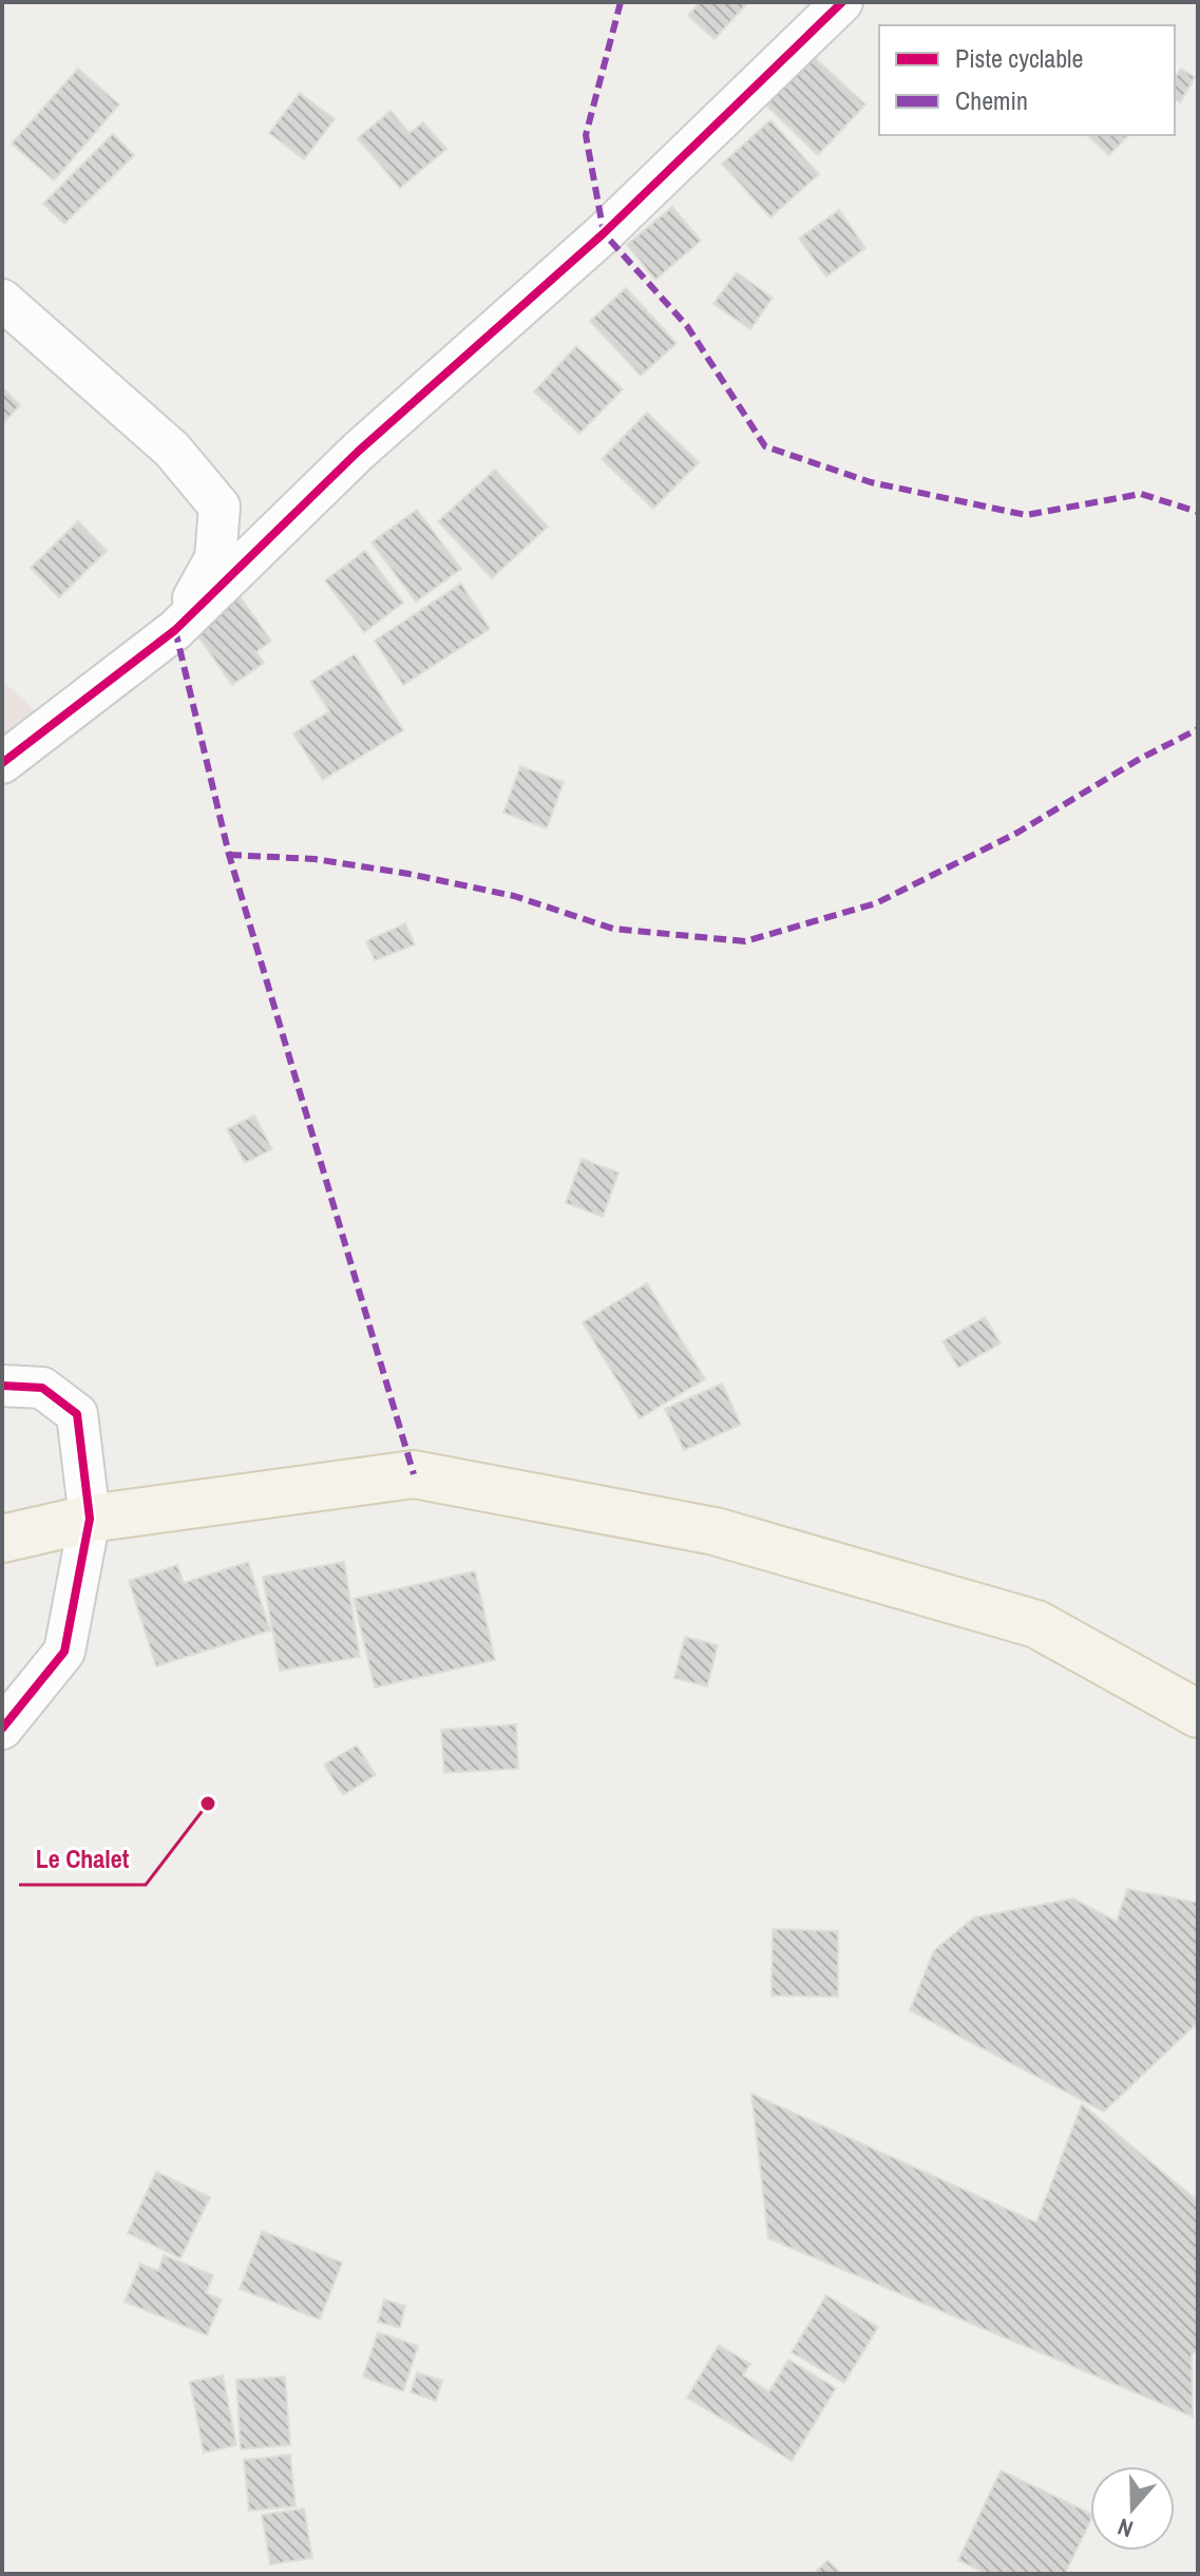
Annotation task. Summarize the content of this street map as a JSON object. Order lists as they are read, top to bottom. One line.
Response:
{"places":["Le Chalet"],"legend":["Piste cyclable","Chemin"],"north":"bottom"}
